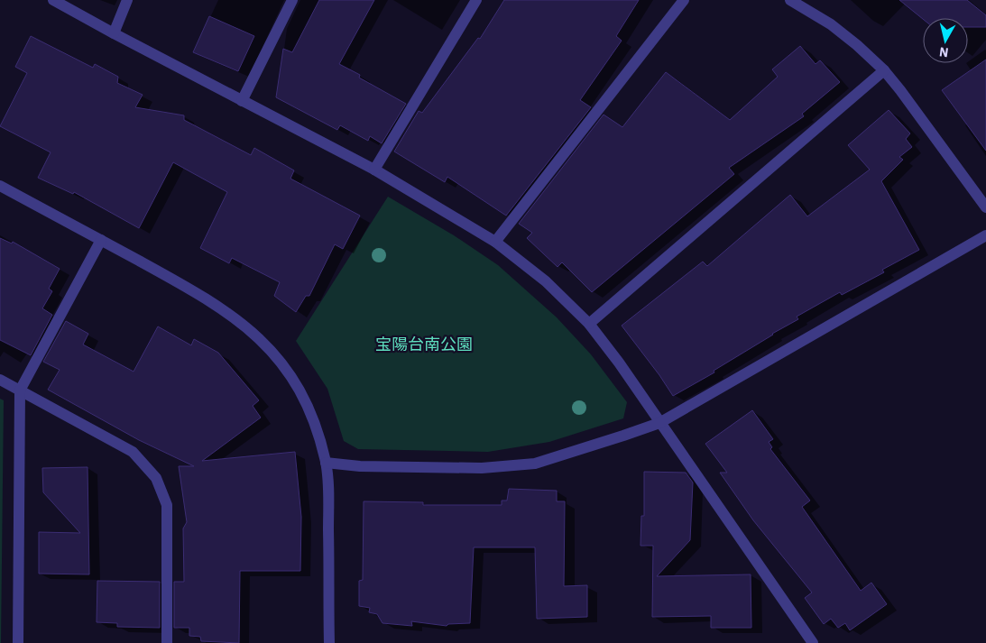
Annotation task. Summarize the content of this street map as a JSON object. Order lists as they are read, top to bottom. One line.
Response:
{"parks":["宝陽台南公園"],"north":"bottom"}
